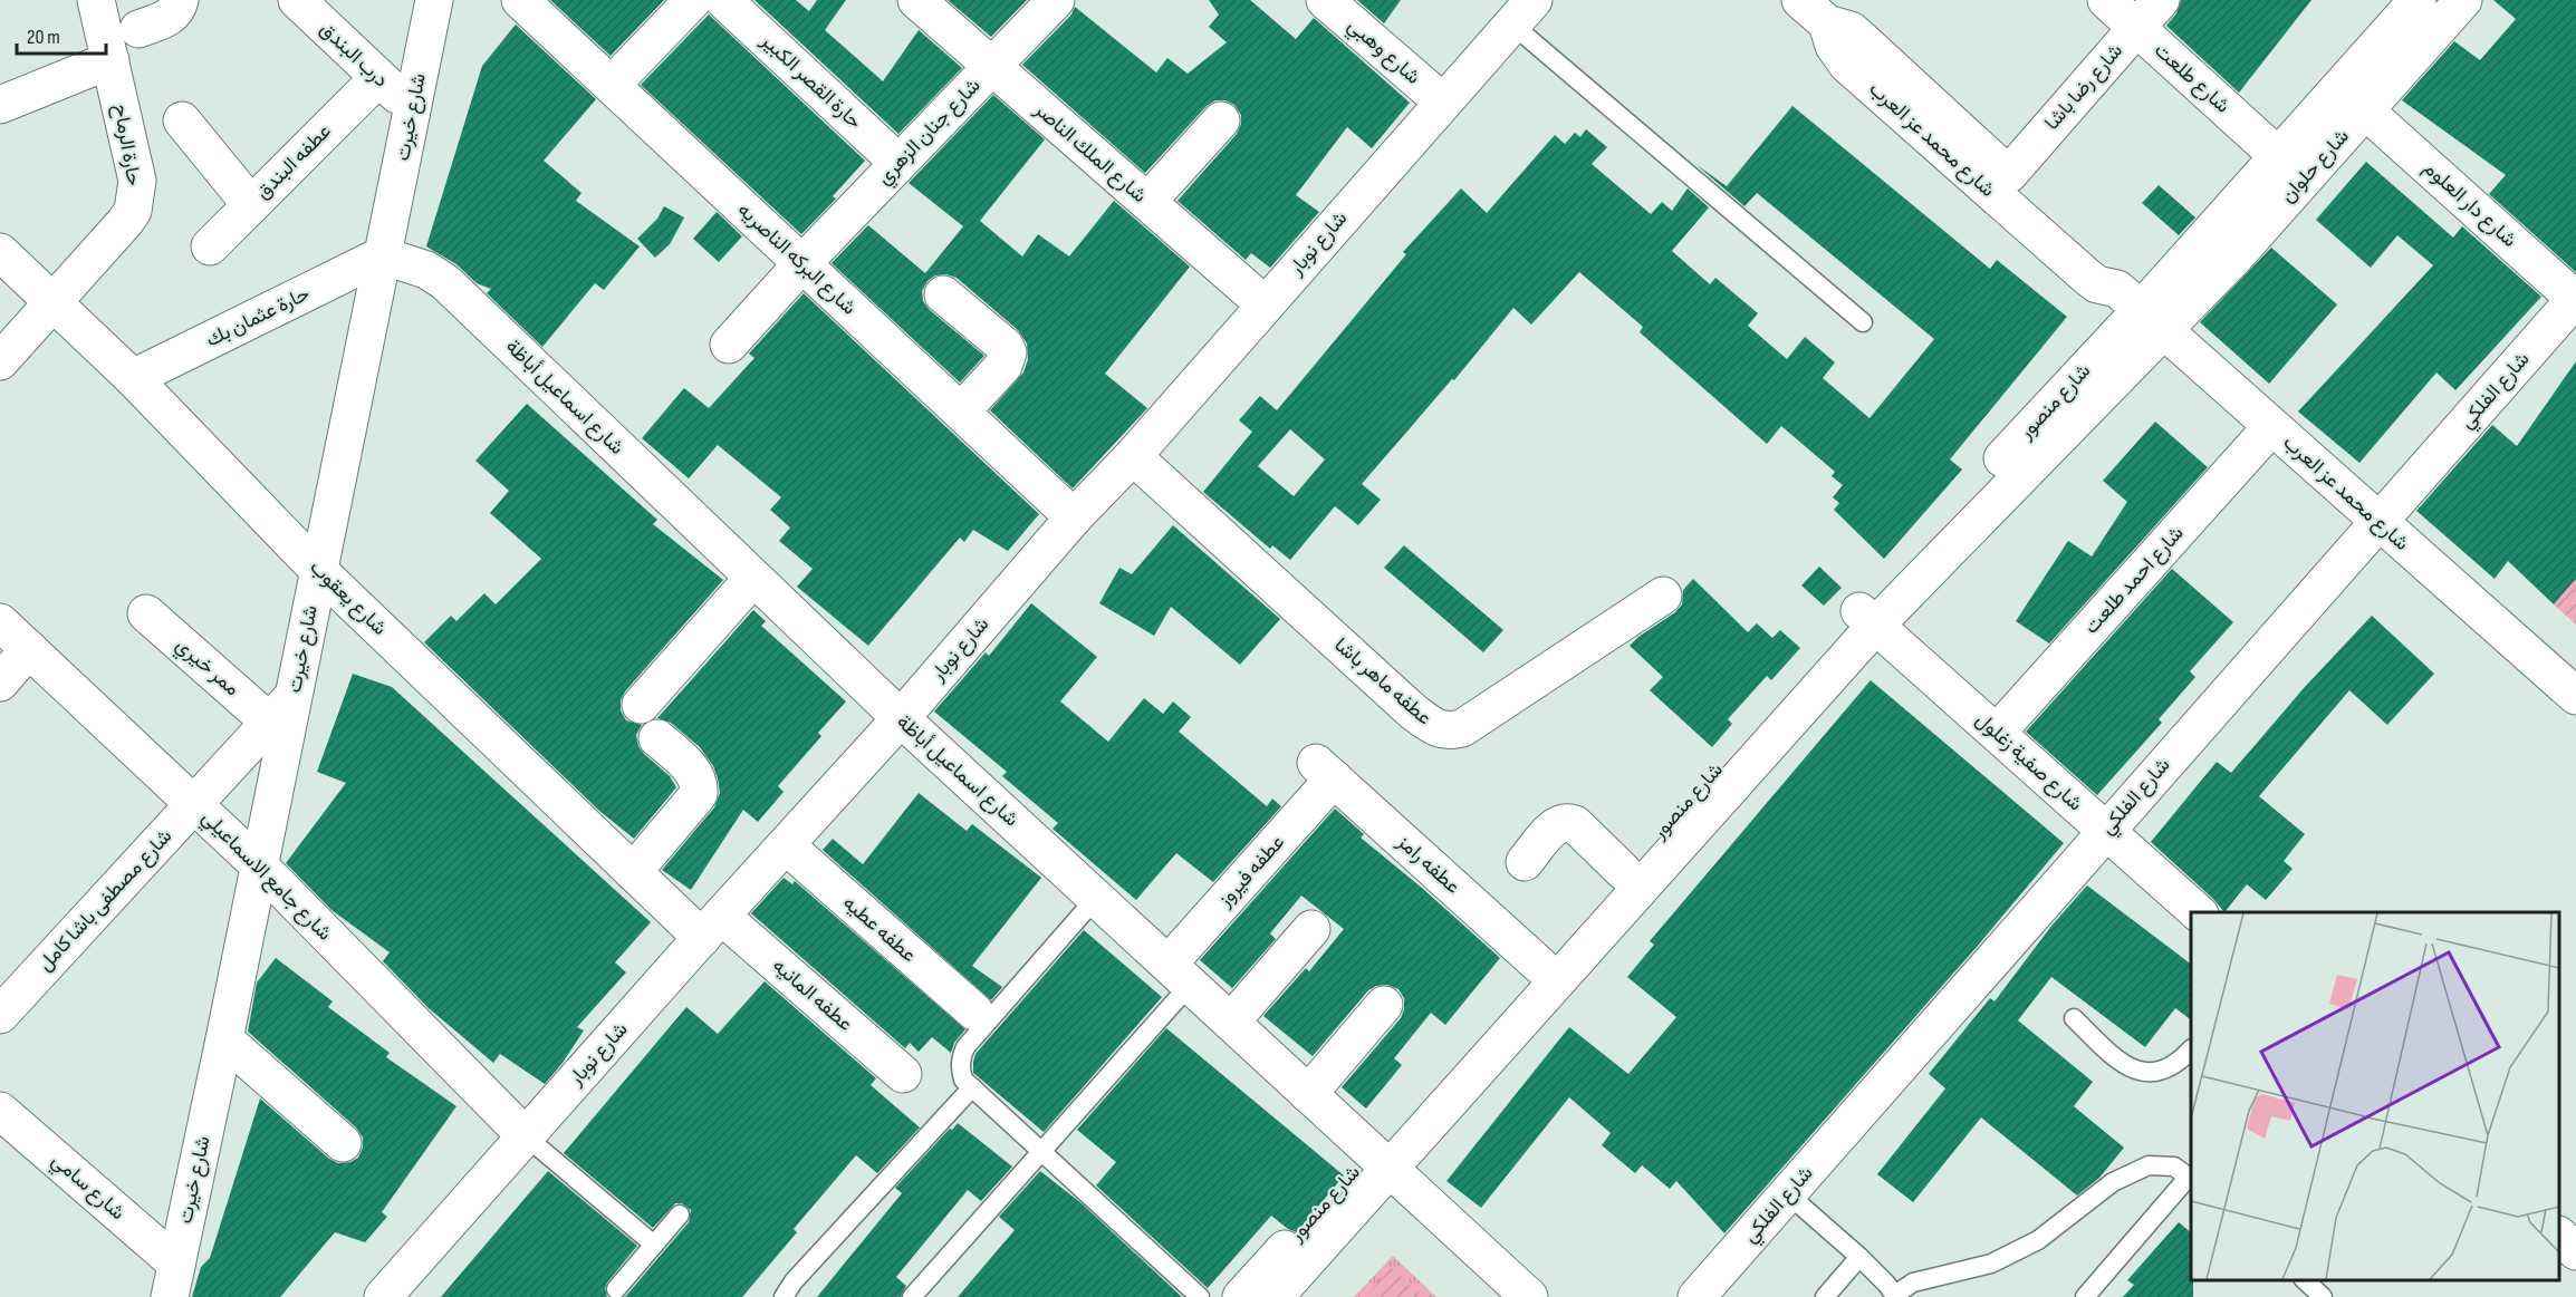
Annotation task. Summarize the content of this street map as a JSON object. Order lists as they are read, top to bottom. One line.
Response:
{"streets":{"street":["شارع وهبي","درب البندق","شارع طلعت","حارة القصر الكبير","شارع رضا باشا","شارع خيرت","شارع جنان الزهري","شارع محمد عز العرب","حارة الرماح","شارع الملك الناصر","عطفه البندق","شارع حلوان","شارع دار العلوم","شارع نوبار","شارع البركه الناصريه","حارة عثمان بك","شارع الفلكي","شارع اسماعيل أباظة","شارع منصور","شارع احمد طلعت","شارع يعقوب","ممر خيري","عطفه ماهر باشا","شارع صفية زغلول","عطفه رامز","عطفه فيروز","شارع جامع الاسماعيلي","شارع مصطفى باشا كامل","عطفه عطيه","عطفه المانيه","شارع سامي"]},"crossings":[["شارع وهبي","شارع نوبار"],["درب البندق","شارع خيرت"],["درب البندق","عطفه البندق"],["شارع طلعت","شارع رضا باشا"],["حارة القصر الكبير","شارع جنان الزهري"],["شارع رضا باشا","شارع محمد عز العرب"],["شارع خيرت","حارة عثمان بك"],["شارع خيرت","شارع اسماعيل أباظة"],["شارع خيرت","شارع يعقوب"],["شارع خيرت","ممر خيري"],["شارع خيرت","شارع جامع الاسماعيلي"],["شارع خيرت","شارع مصطفى باشا كامل"],["شارع خيرت","شارع سامي"],["شارع جنان الزهري","شارع الملك الناصر"],["شارع جنان الزهري","شارع البركه الناصريه"],["شارع محمد عز العرب","شارع حلوان"],["شارع محمد عز العرب","شارع الفلكي"],["شارع محمد عز العرب","شارع منصور"],["شارع محمد عز العرب","شارع احمد طلعت"],["حارة الرماح","شارع يعقوب"],["شارع الملك الناصر","شارع نوبار"],["شارع حلوان","شارع دار العلوم"],["شارع حلوان","شارع منصور"],["شارع دار العلوم","شارع الفلكي"],["شارع نوبار","شارع البركه الناصريه"],["شارع نوبار","شارع اسماعيل أباظة"],["شارع نوبار","شارع يعقوب"],["شارع نوبار","عطفه ماهر باشا"],["شارع نوبار","شارع جامع الاسماعيلي"],["شارع نوبار","عطفه عطيه"],["شارع نوبار","عطفه المانيه"],["حارة عثمان بك","شارع اسماعيل أباظة"],["حارة عثمان بك","شارع يعقوب"],["شارع الفلكي","شارع صفية زغلول"],["شارع اسماعيل أباظة","شارع منصور"],["شارع اسماعيل أباظة","عطفه فيروز"],["شارع منصور","شارع صفية زغلول"],["شارع منصور","عطفه رامز"],["شارع احمد طلعت","شارع صفية زغلول"],["شارع يعقوب","عطفه المانيه"],["ممر خيري","شارع مصطفى باشا كامل"],["عطفه رامز","عطفه فيروز"],["شارع جامع الاسماعيلي","شارع مصطفى باشا كامل"]],"scale_bar":"20 m"}
